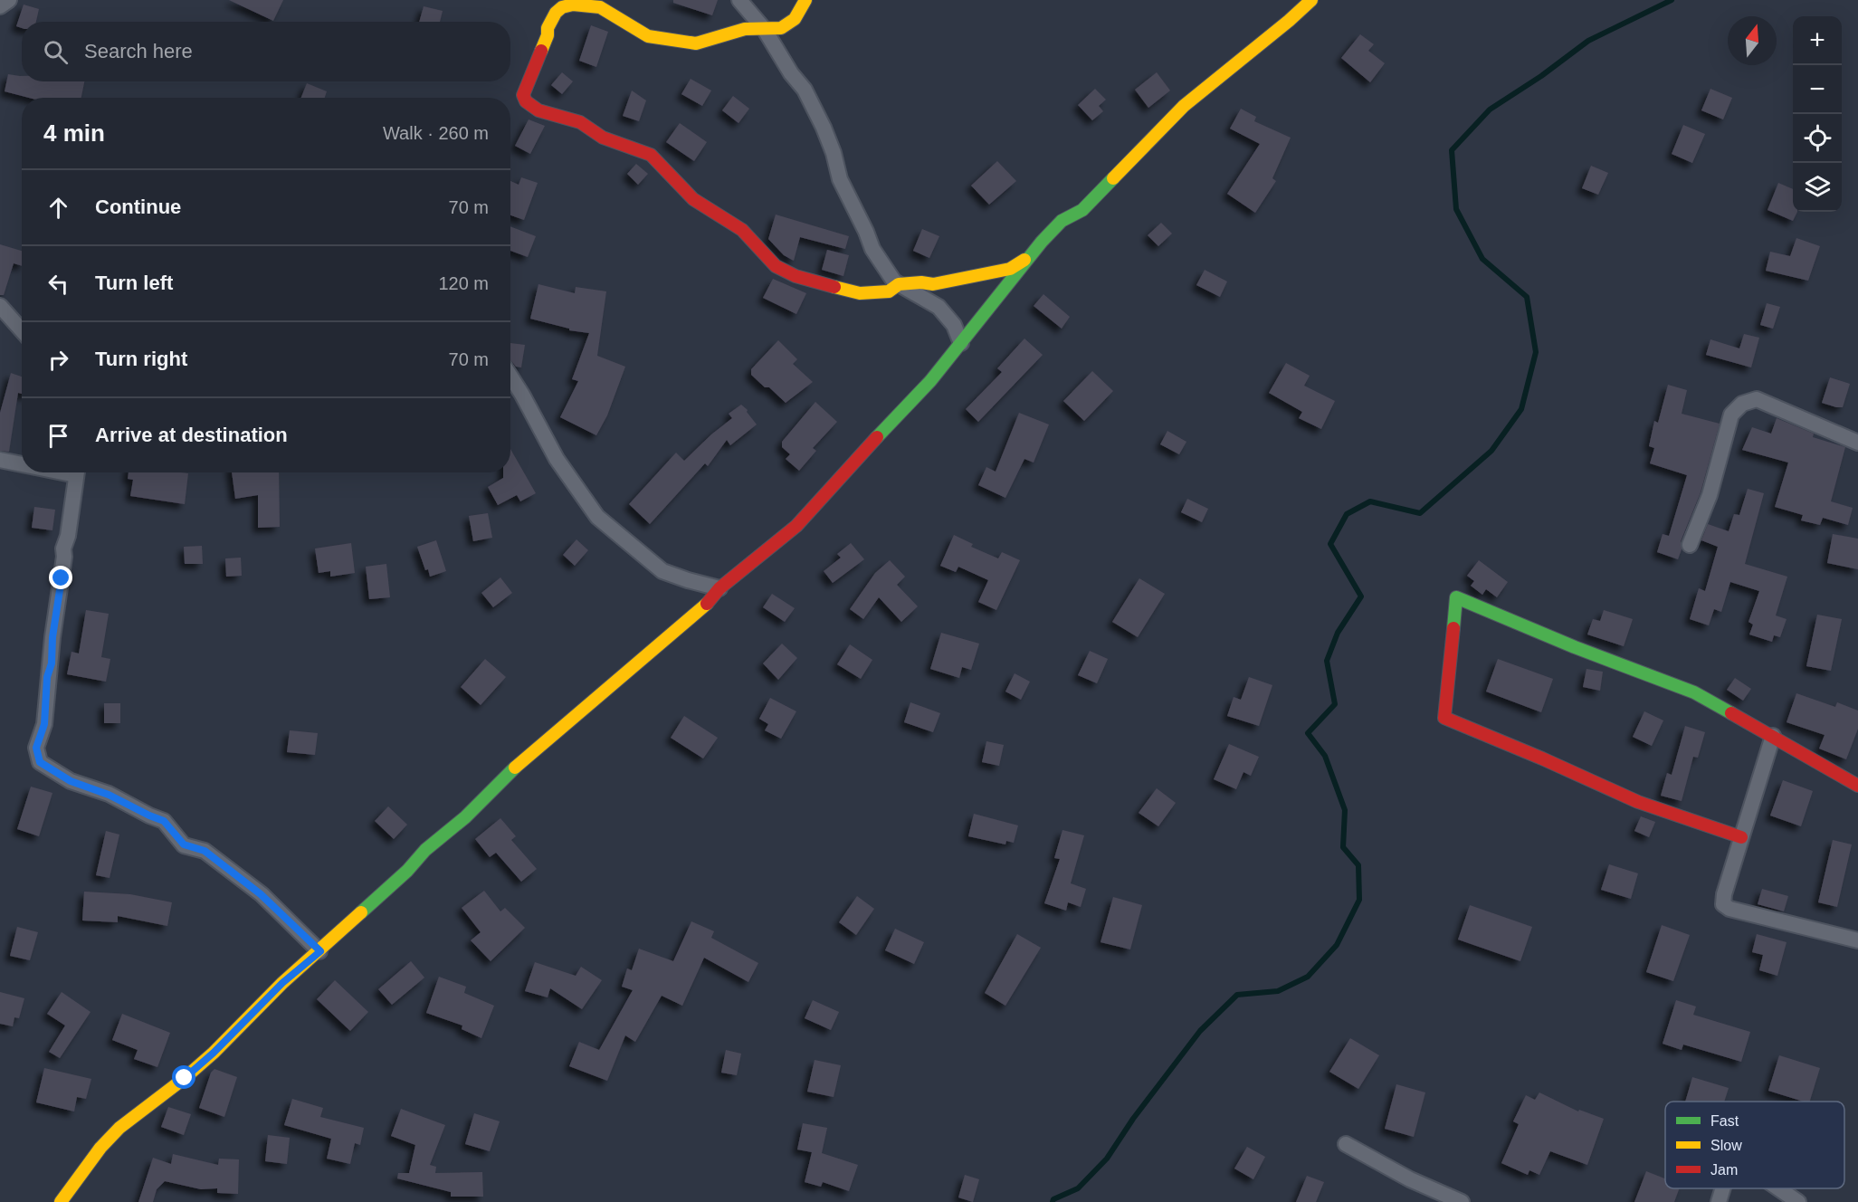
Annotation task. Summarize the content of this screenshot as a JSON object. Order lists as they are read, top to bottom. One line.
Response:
{"legend":["Fast","Slow","Jam"],"north":"top","page":{"map_buttons":["+","−"],"search":"Search here","heading":["4 min","Walk · 260 m"],"list":[["Continue","70 m"],["Turn left","120 m"],["Turn right","70 m"],"Arrive at destination"]}}
